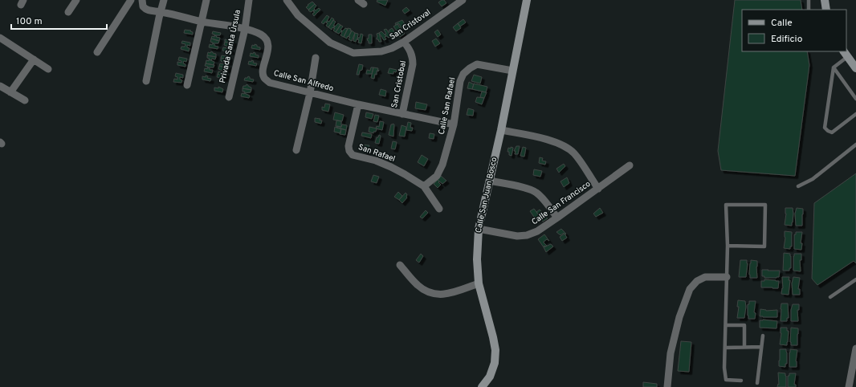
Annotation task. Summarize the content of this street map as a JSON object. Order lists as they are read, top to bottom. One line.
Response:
{"streets":{"street":["San Cristoval","Privada Santa Úrsula","Calle San Alfredo","San Cristobal","Calle San Rafael","San Rafael","Calle San Juan Bosco","Calle San Francisco"]},"crossings":[["San Cristoval","San Cristobal"],["Privada Santa Úrsula","Calle San Alfredo"],["Calle San Alfredo","San Cristobal"],["Calle San Alfredo","Calle San Rafael"],["Calle San Alfredo","San Rafael"],["Calle San Rafael","San Rafael"],["Calle San Rafael","Calle San Juan Bosco"],["Calle San Juan Bosco","Calle San Francisco"]],"legend":["Calle","Edificio"],"scale_bar":"100 m"}
